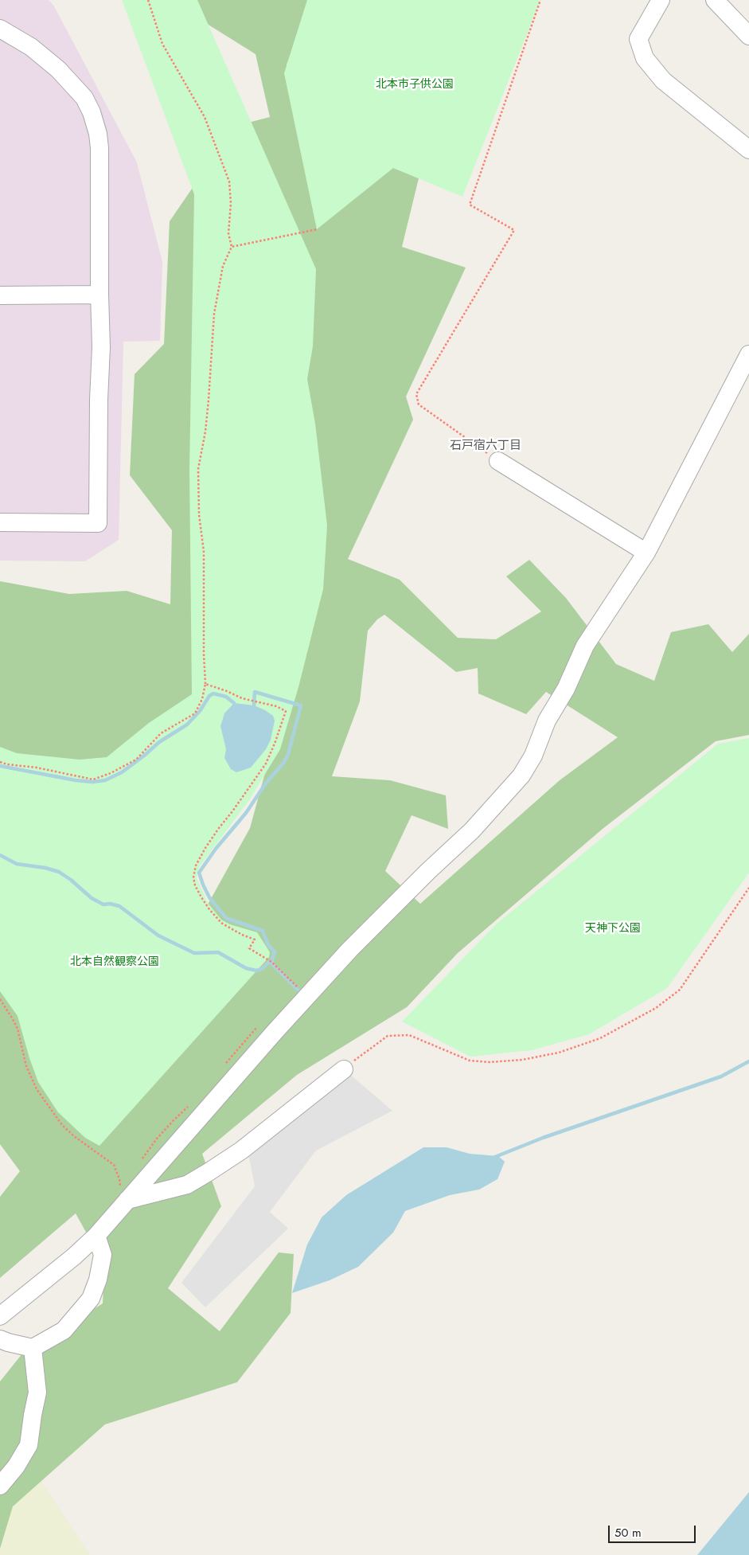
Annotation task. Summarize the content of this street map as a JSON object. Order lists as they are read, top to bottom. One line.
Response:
{"districts":["石戸宿六丁目"],"parks":["北本市子供公園","天神下公園","北本自然観察公園"],"scale_bar":"50 m"}
